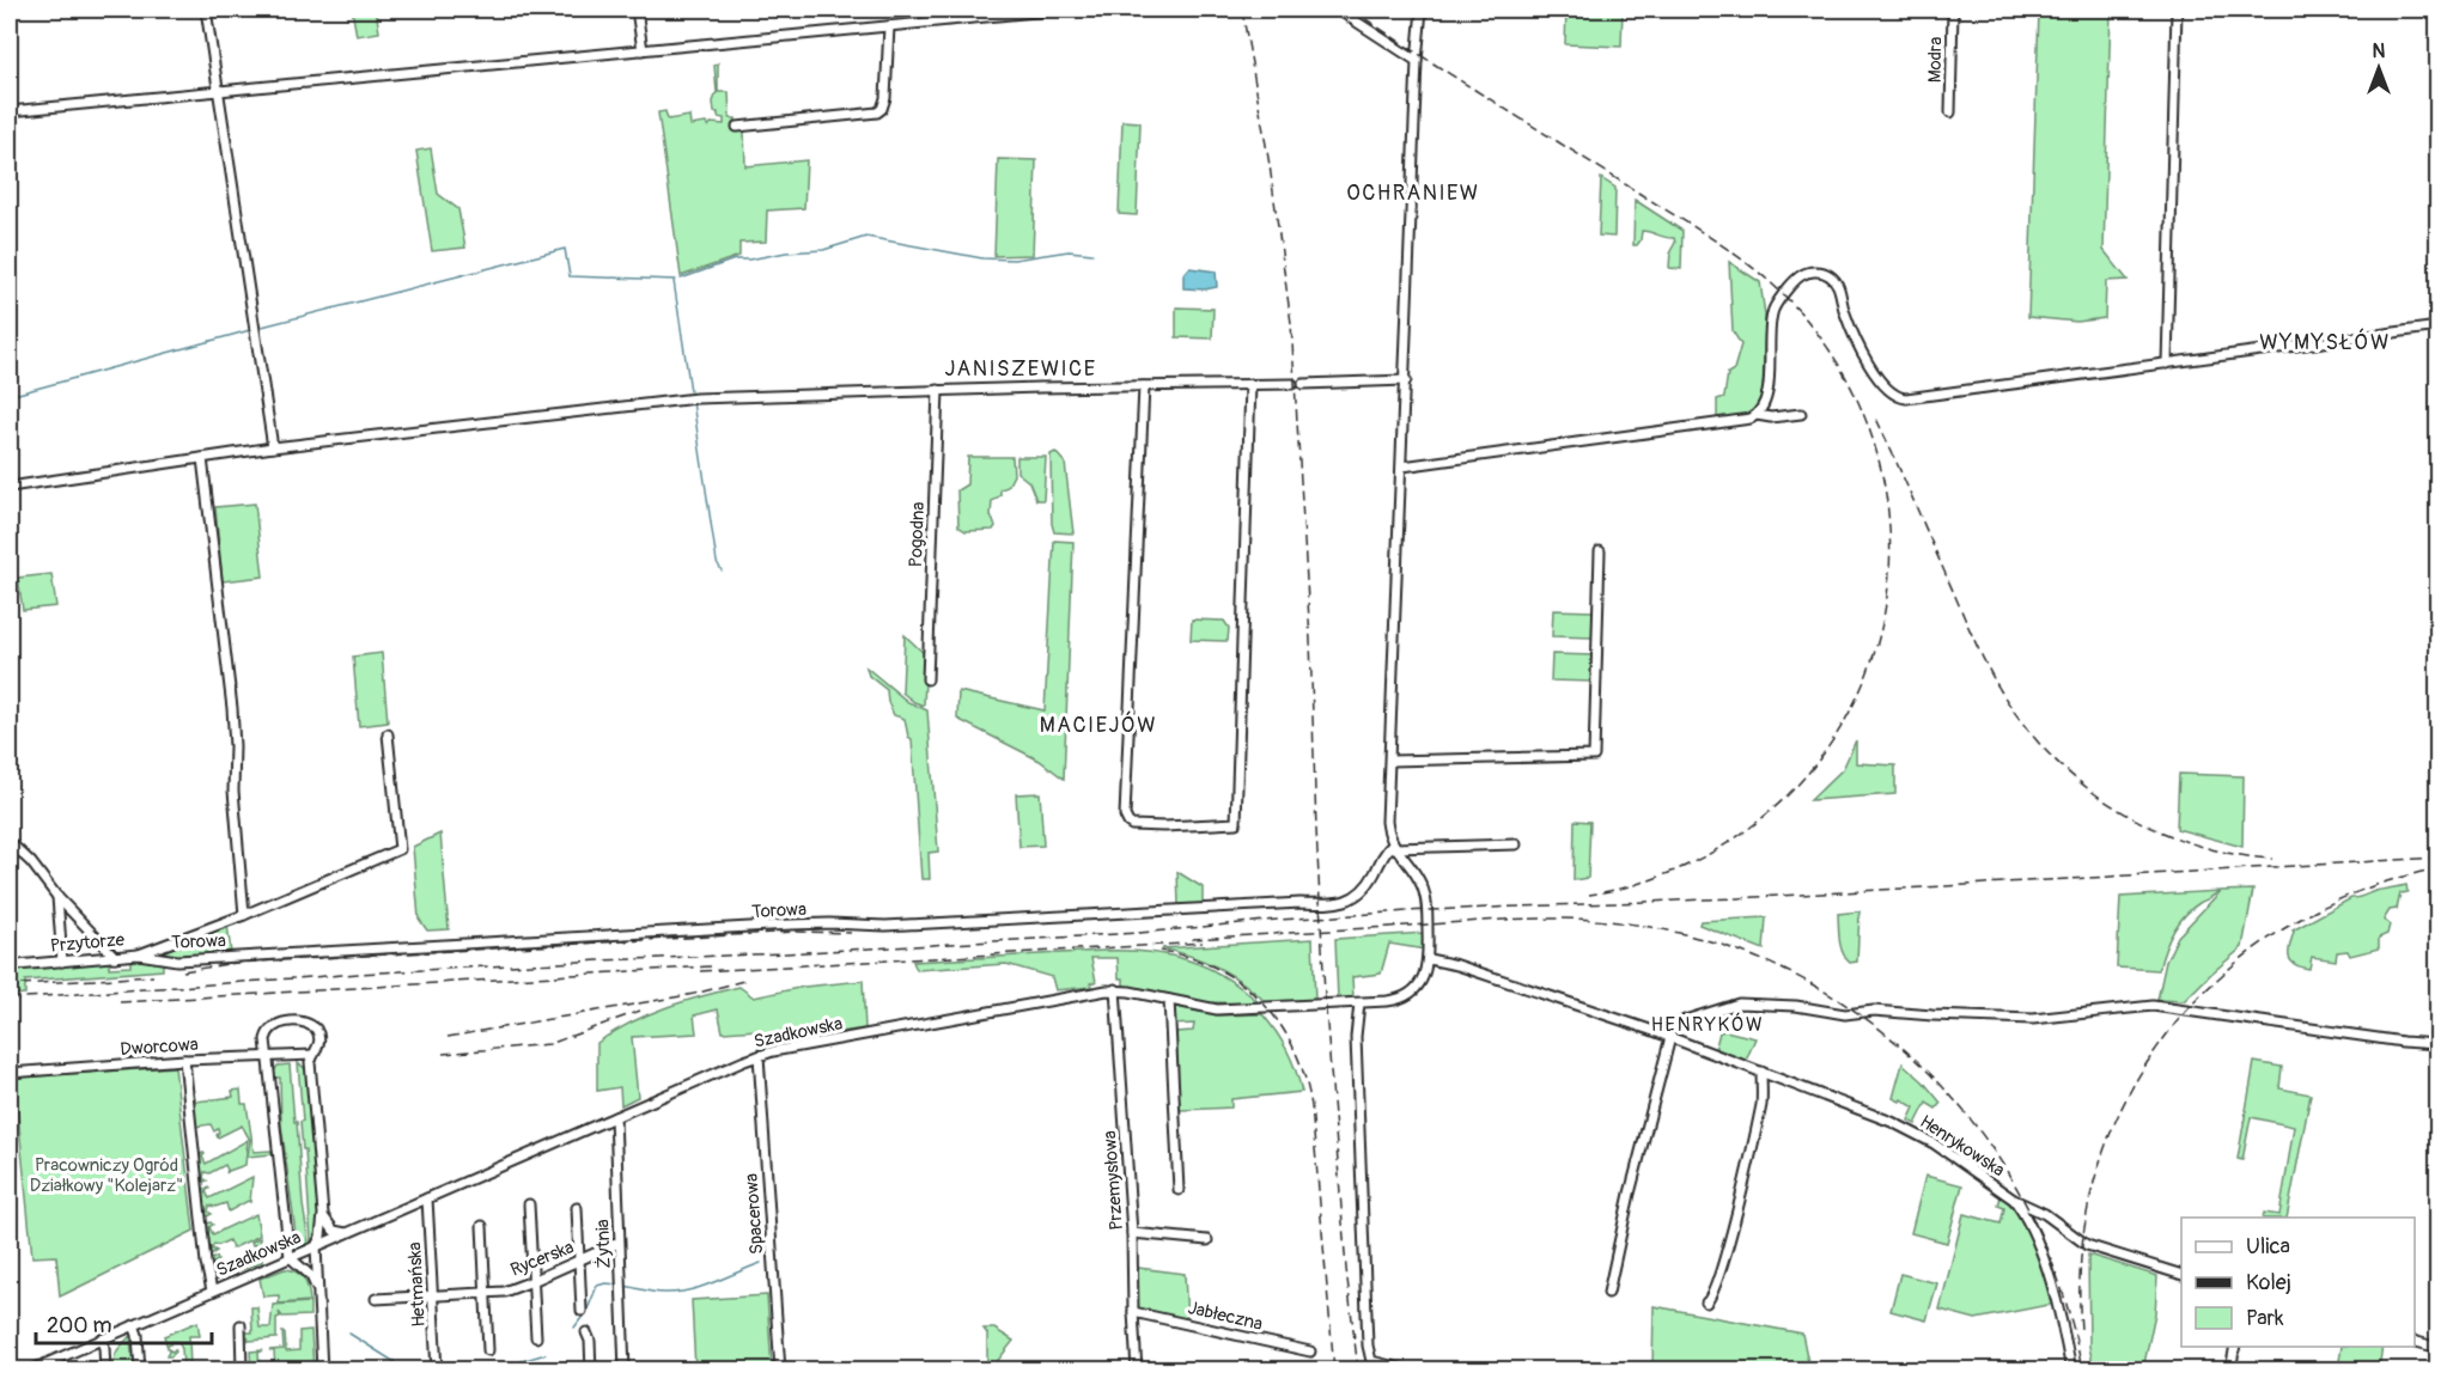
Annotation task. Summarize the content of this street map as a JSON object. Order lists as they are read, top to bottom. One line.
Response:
{"streets":{"street":["Modra","Pogodna","Torowa","Przytorze","Szadkowska","Dworcowa","Henrykowska","Przemysłowa","Spacerowa","Żytnia","Rycerska","Hetmańska","Jabłeczna"]},"crossings":[["Torowa","Przytorze"],["Torowa","Szadkowska"],["Szadkowska","Henrykowska"],["Szadkowska","Przemysłowa"],["Szadkowska","Spacerowa"],["Szadkowska","Żytnia"],["Szadkowska","Hetmańska"],["Przemysłowa","Jabłeczna"],["Żytnia","Rycerska"],["Rycerska","Hetmańska"]],"districts":["OCHRANIEW","WYMYSŁÓW","JANISZEWICE","MACIEJÓW","HENRYKÓW"],"parks":["Pracowniczy Ogród Działkowy \"Kolejarz\""],"legend":["Ulica","Kolej","Park"],"scale_bar":"200 m","north":"top"}
